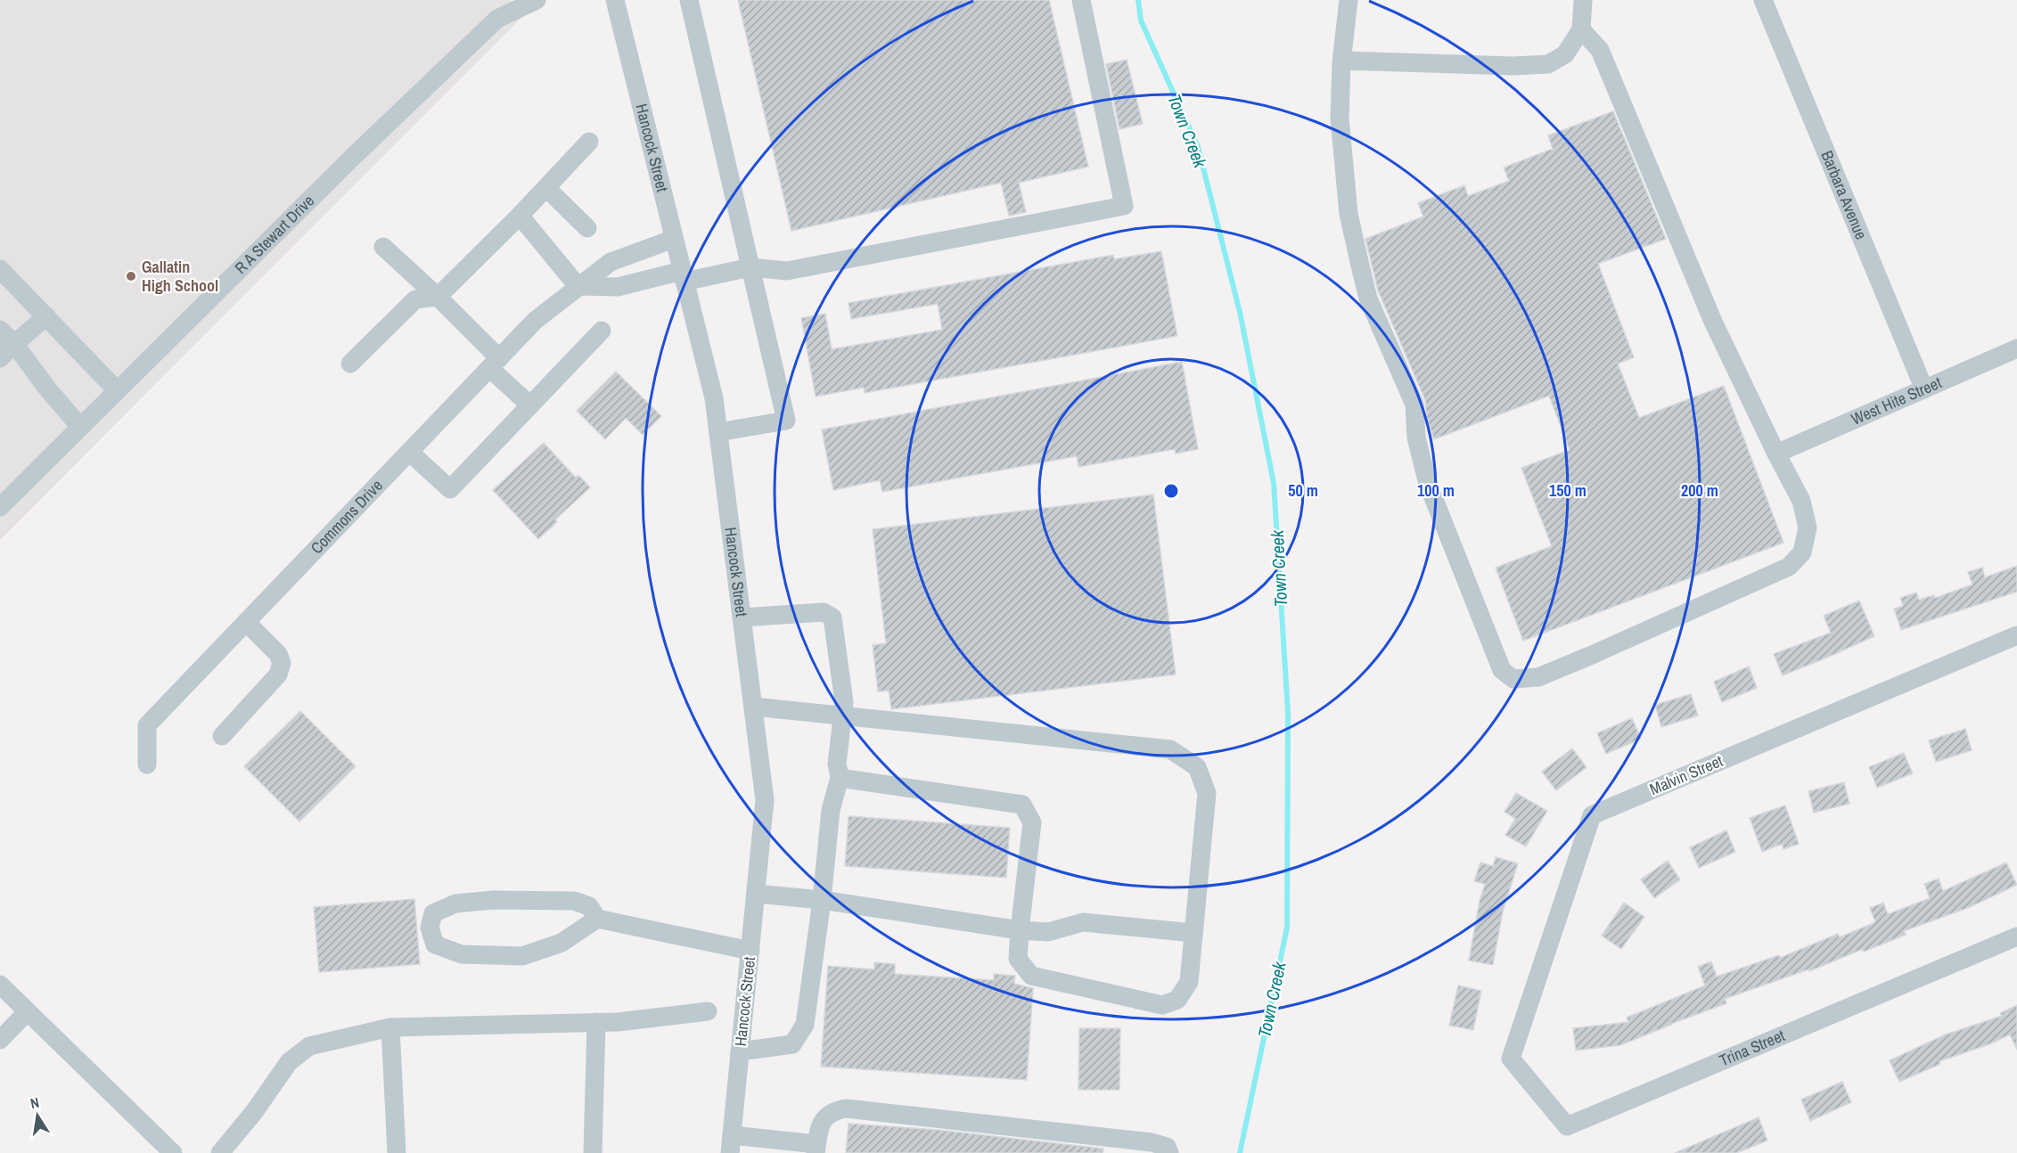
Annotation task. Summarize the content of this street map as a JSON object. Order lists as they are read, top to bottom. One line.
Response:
{"streets":{"street":["Hancock Street","Barbara Avenue","R A Stewart Drive","West Hite Street","Commons Drive","Malvin Street","Trina Street"]},"crossings":[["Hancock Street","Commons Drive"],["Barbara Avenue","West Hite Street"],["Malvin Street","Trina Street"]],"water":["Town Creek"],"places":["Gallatin High School"],"north":"top","rings":["50 m","100 m","150 m","200 m"]}
